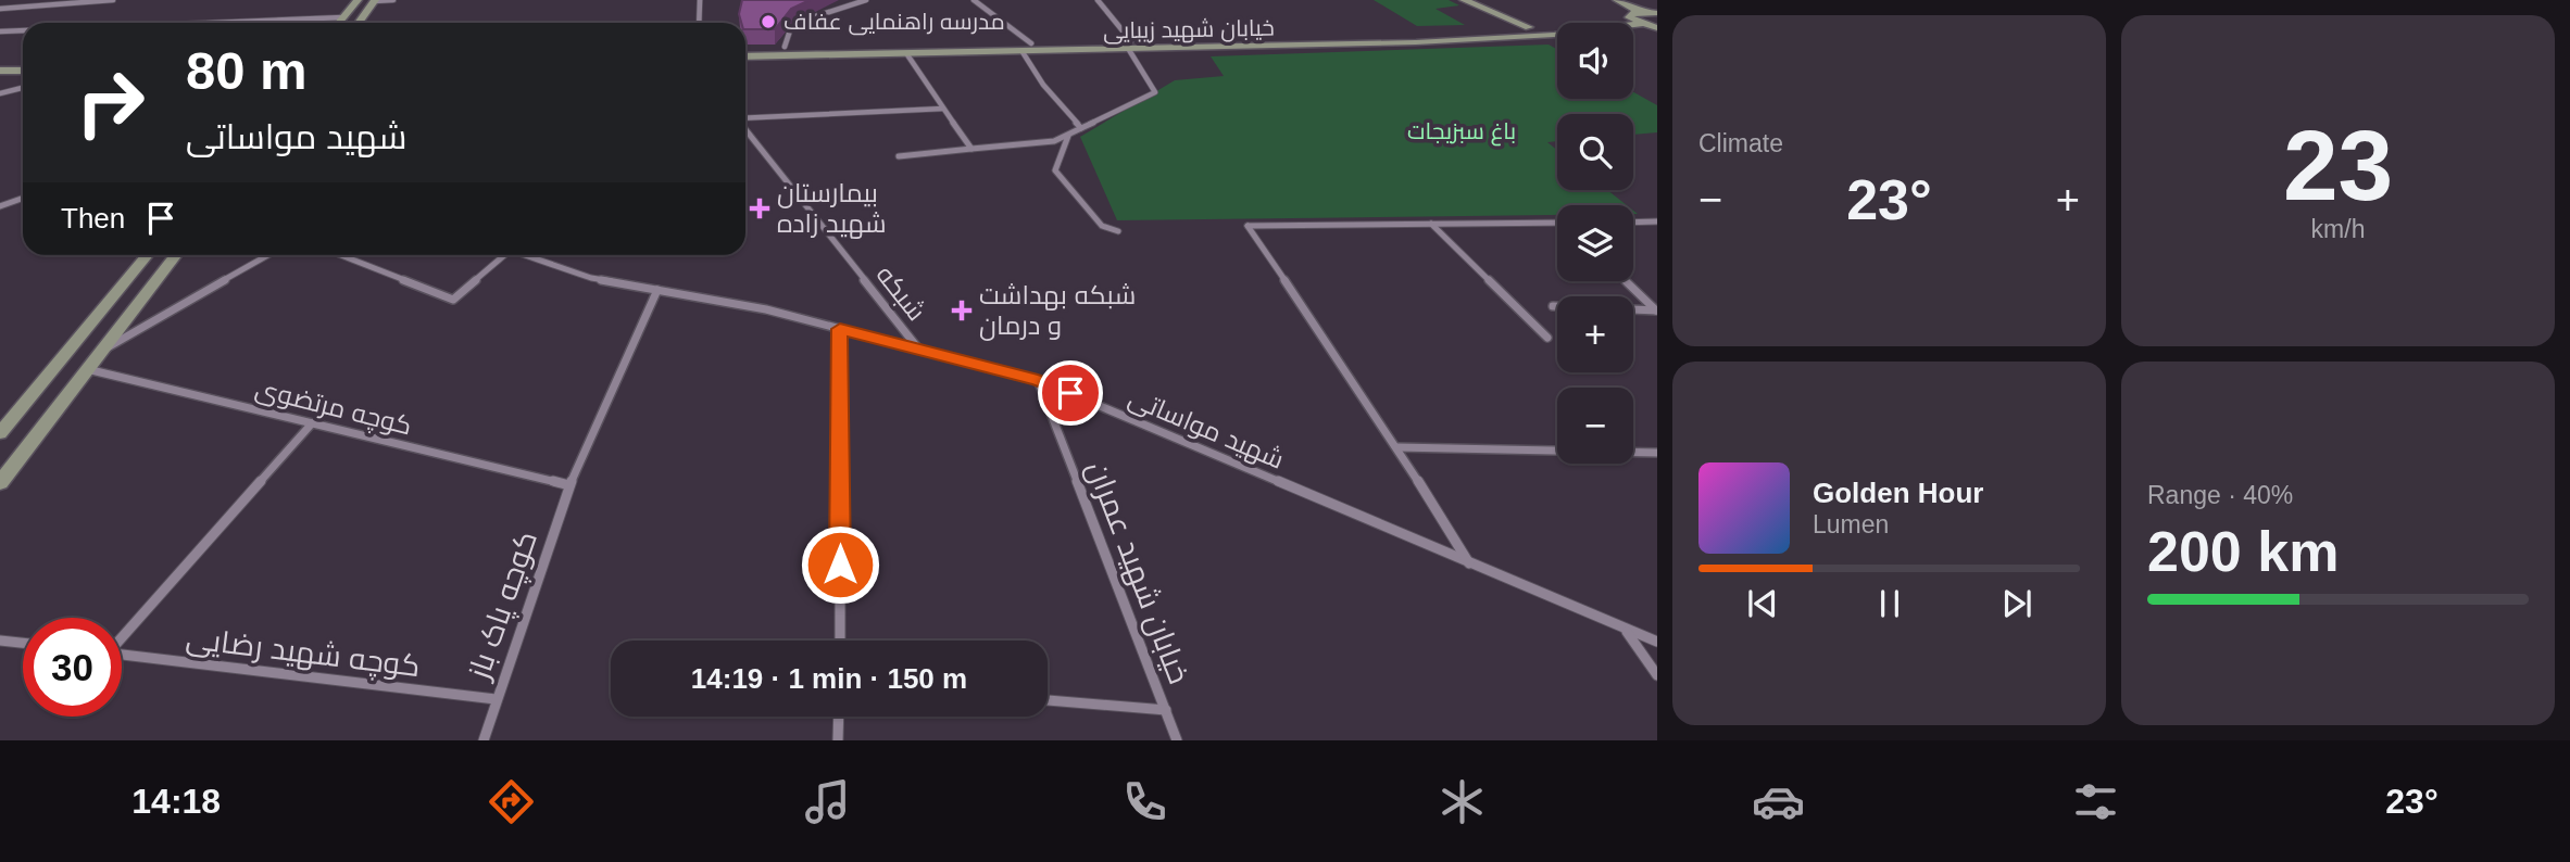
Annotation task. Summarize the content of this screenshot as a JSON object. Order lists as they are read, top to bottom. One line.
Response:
{"streets":{"main road":["خیابان شهید زیبایی"],"street":["شبکه","کوچه مرتضوی","شهید مواساتی","خیابان شهید عمران","کوچه پاک باز","کوچه شهید رضایی"]},"crossings":[["شبکه","شهید مواساتی"],["کوچه مرتضوی","کوچه پاک باز"],["شهید مواساتی","خیابان شهید عمران"],["شهید مواساتی","کوچه پاک باز"],["کوچه پاک باز","کوچه شهید رضایی"]],"parks":["باغ سبزیجات"],"places":{"other":["مدرسه راهنمایی عفاف"],"health":["بیمارستان شهید زاده","شبکه بهداشت و درمان"]},"page":{"tile":["Climate",["23","km/h"],["Range · 40%","200 km"]],"map_buttons":["+","−"],"turn":["80 m","شهید مواساتی"],"heat":["−","23°","+"],"then":"Then","song":["Golden Hour","Lumen"],"limit":"30","trip":"14:19 · 1 min · 150 m","tabs":["14:18","23°"]}}
